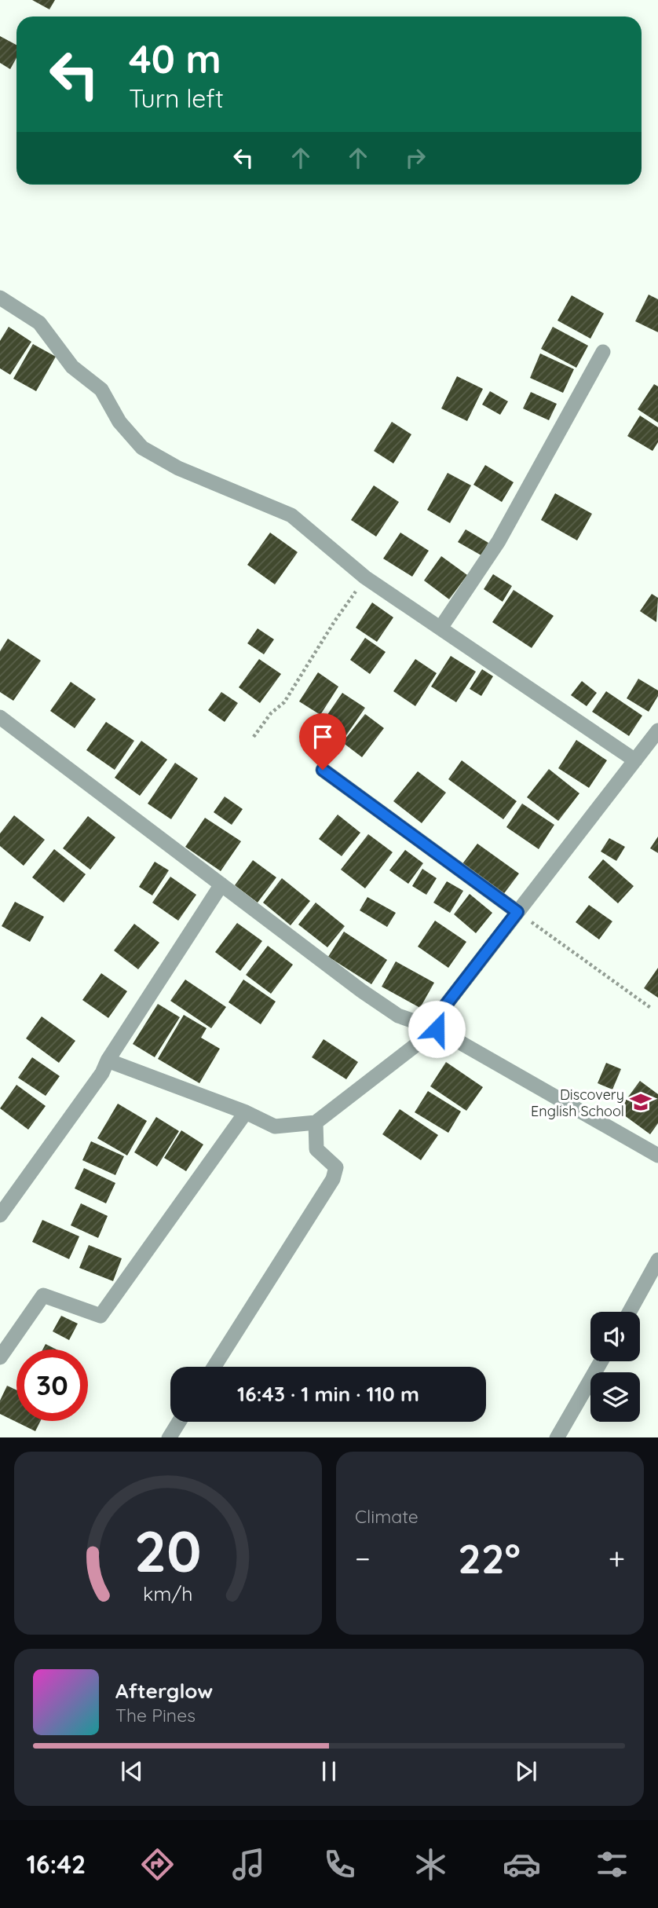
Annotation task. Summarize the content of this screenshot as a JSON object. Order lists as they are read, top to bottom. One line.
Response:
{"places":{"school or university":["Discovery English School"]},"page":{"turn":["40 m","Turn left"],"limit":"30","trip":"16:43 · 1 min · 110 m","tile":"Climate","heat":["−","22°","+"],"song":["Afterglow","The Pines"],"tabs":"16:42","gauge":["20","km/h"]}}
